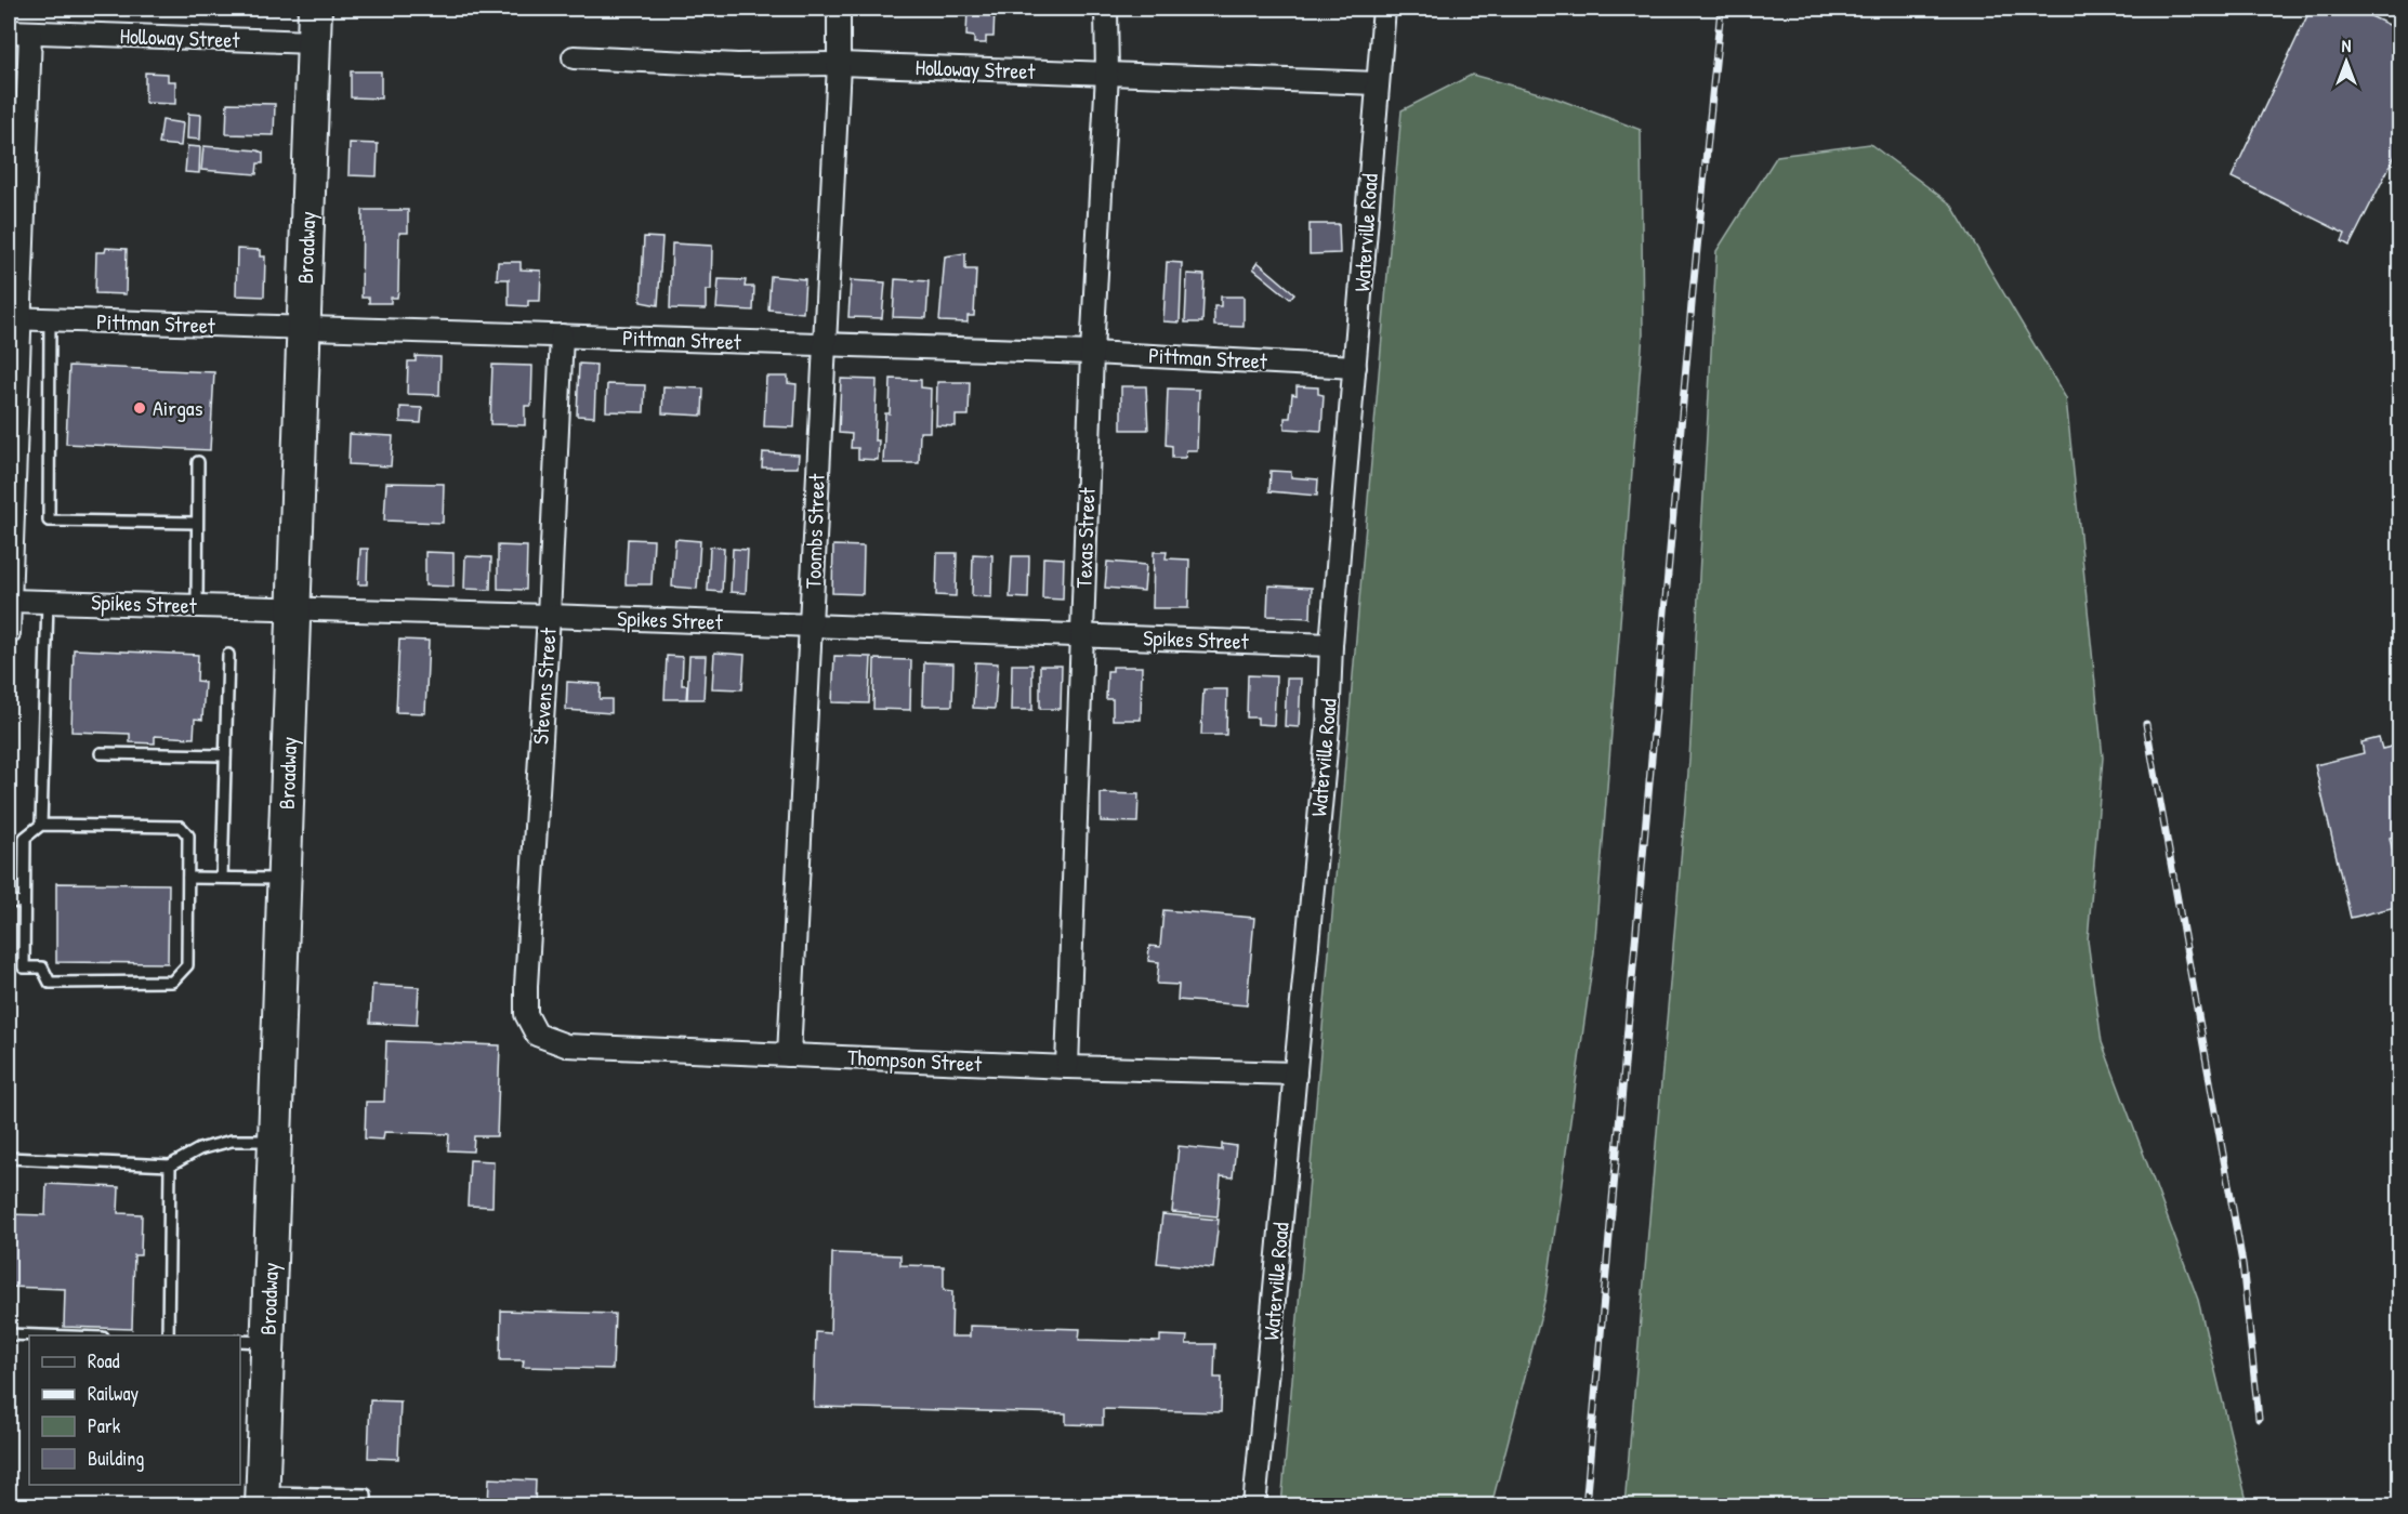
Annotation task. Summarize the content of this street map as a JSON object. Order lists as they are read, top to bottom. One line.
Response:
{"streets":{"main road":["Broadway"],"street":["Holloway Street","Waterville Road","Pittman Street","Toombs Street","Texas Street","Spikes Street","Stevens Street","Thompson Street"]},"crossings":[["Holloway Street","Waterville Road"],["Holloway Street","Broadway"],["Holloway Street","Toombs Street"],["Holloway Street","Texas Street"],["Waterville Road","Pittman Street"],["Waterville Road","Spikes Street"],["Waterville Road","Thompson Street"],["Broadway","Pittman Street"],["Broadway","Spikes Street"],["Pittman Street","Toombs Street"],["Pittman Street","Texas Street"],["Pittman Street","Stevens Street"],["Toombs Street","Spikes Street"],["Toombs Street","Thompson Street"],["Texas Street","Spikes Street"],["Texas Street","Thompson Street"],["Spikes Street","Stevens Street"],["Stevens Street","Thompson Street"]],"places":["Airgas"],"legend":["Road","Railway","Park","Building"],"north":"top"}
